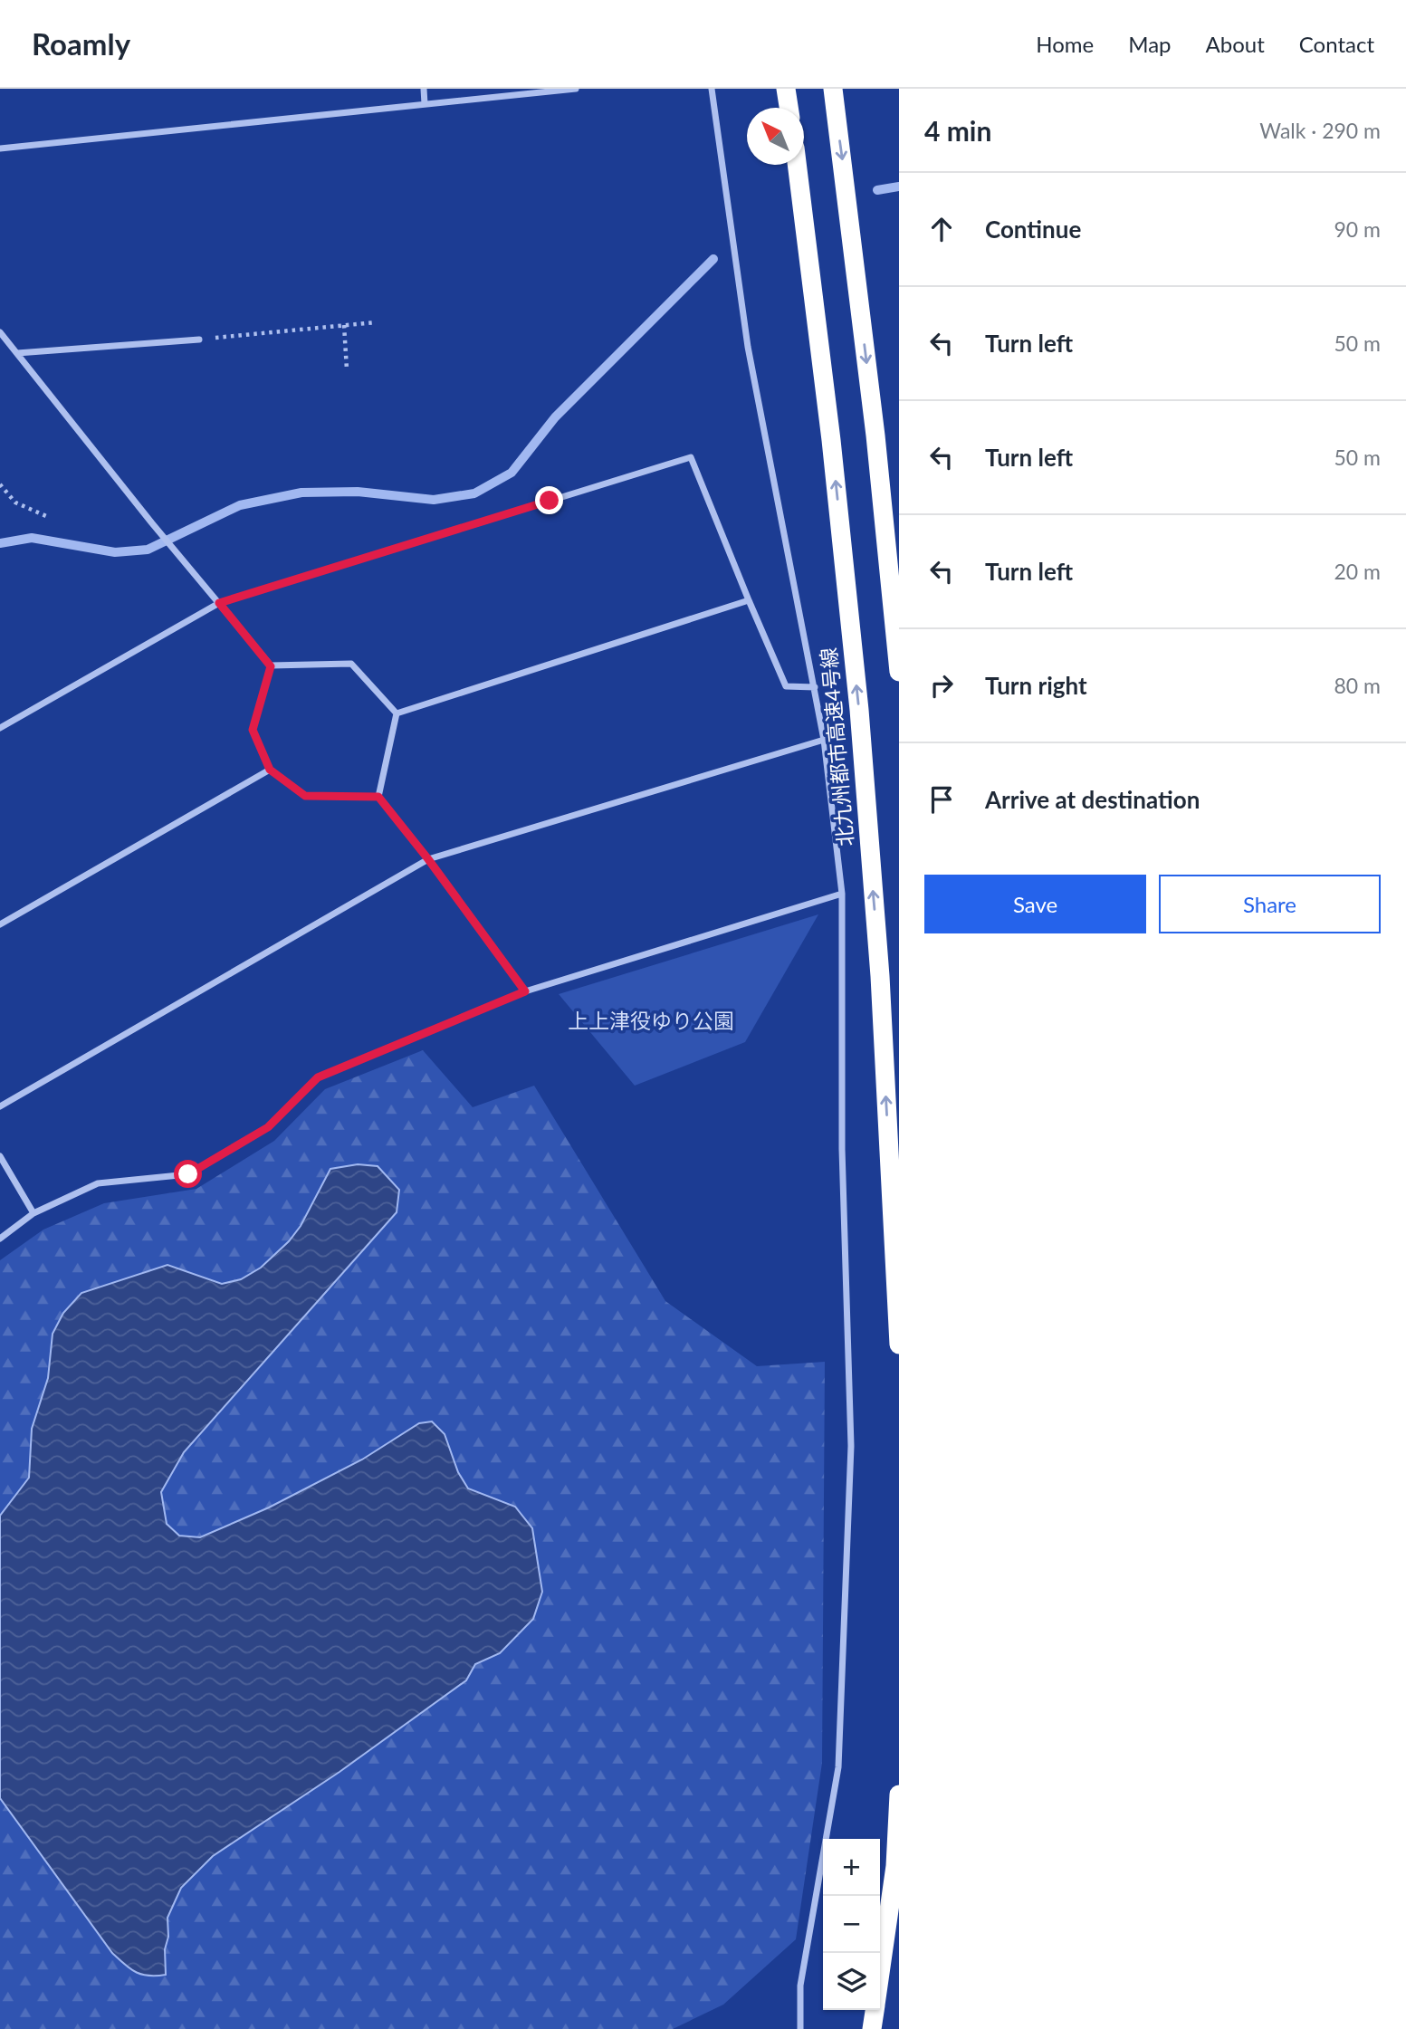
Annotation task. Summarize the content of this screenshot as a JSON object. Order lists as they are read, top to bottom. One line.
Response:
{"streets":{"highway":["北九州都市高速4号線"]},"parks":["上上津役ゆり公園"],"north":"top left","page":{"header":"Roamly","nav":["Home","Map","About","Contact"],"heading":["4 min","Walk · 290 m"],"list":[["Continue","90 m"],["Turn left","50 m"],["Turn left","50 m"],["Turn left","20 m"],["Turn right","80 m"],"Arrive at destination"],"buttons":["Save","Share"],"map_buttons":["+","−"]}}
